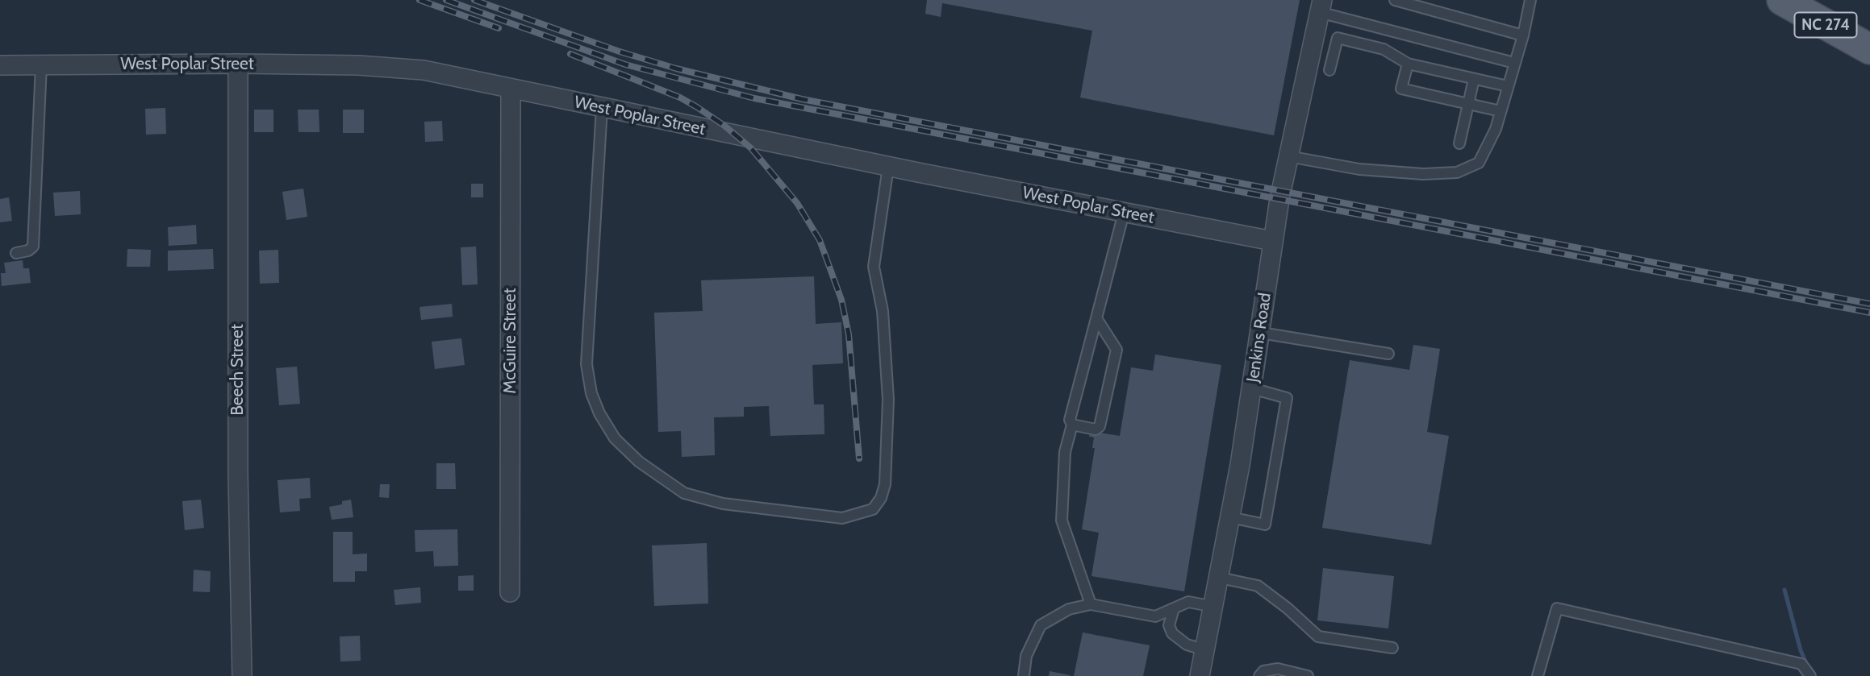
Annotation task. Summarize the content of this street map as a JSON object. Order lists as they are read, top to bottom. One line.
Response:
{"streets":{"main road":["NC 274"],"street":["West Poplar Street","Jenkins Road","McGuire Street","Beech Street"]},"crossings":[["West Poplar Street","Jenkins Road"],["West Poplar Street","McGuire Street"],["West Poplar Street","Beech Street"]]}
